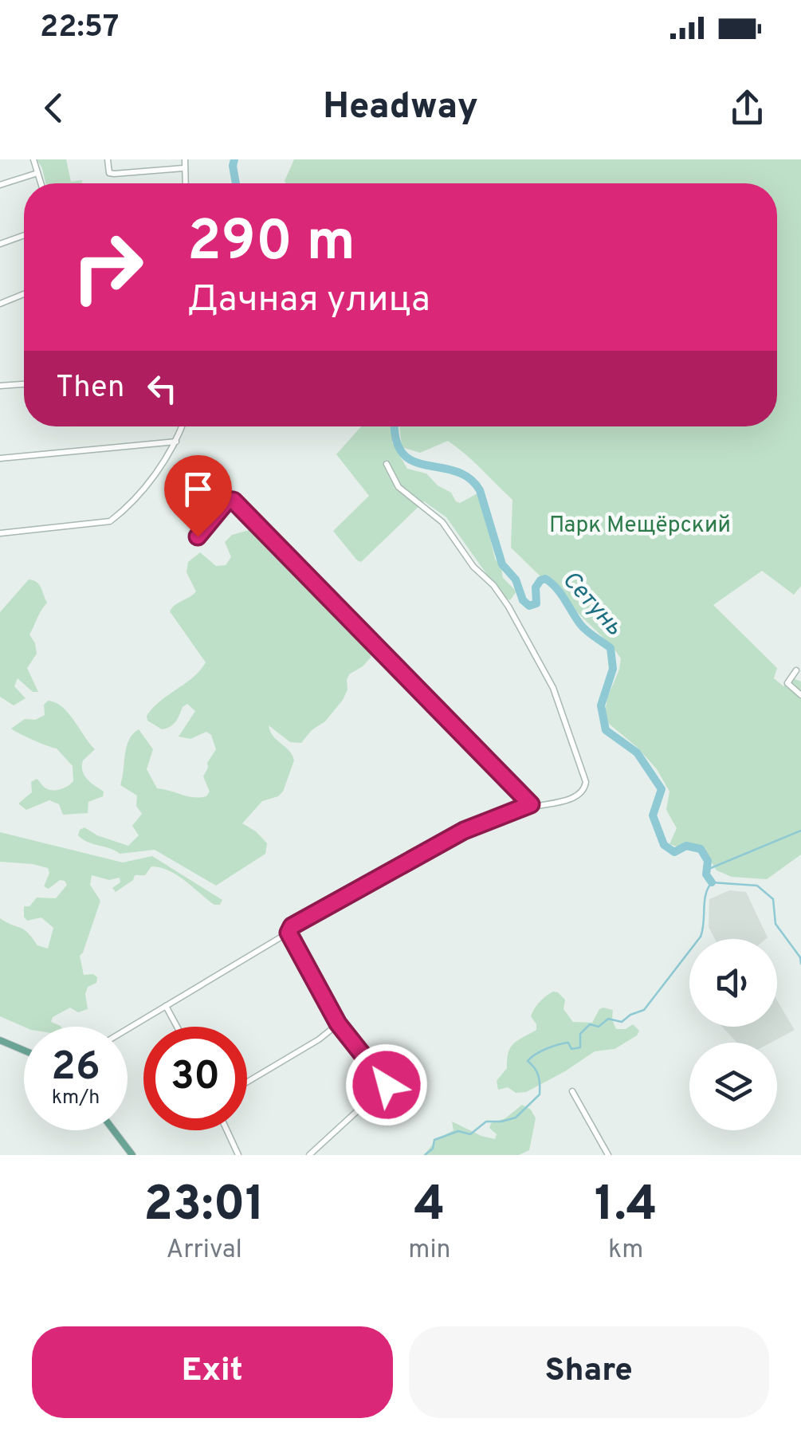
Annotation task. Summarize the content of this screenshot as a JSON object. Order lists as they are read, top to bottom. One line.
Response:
{"water":["Сетунь"],"parks":["Парк Мещёрский"],"page":{"status":"22:57","header":"Headway","turn":["290 m","Дачная улица"],"then":"Then","speed":"26 km/h","limit":"30","eta":["23:01","Arrival","4","min","1.4","km"],"buttons":["Exit","Share"]}}
